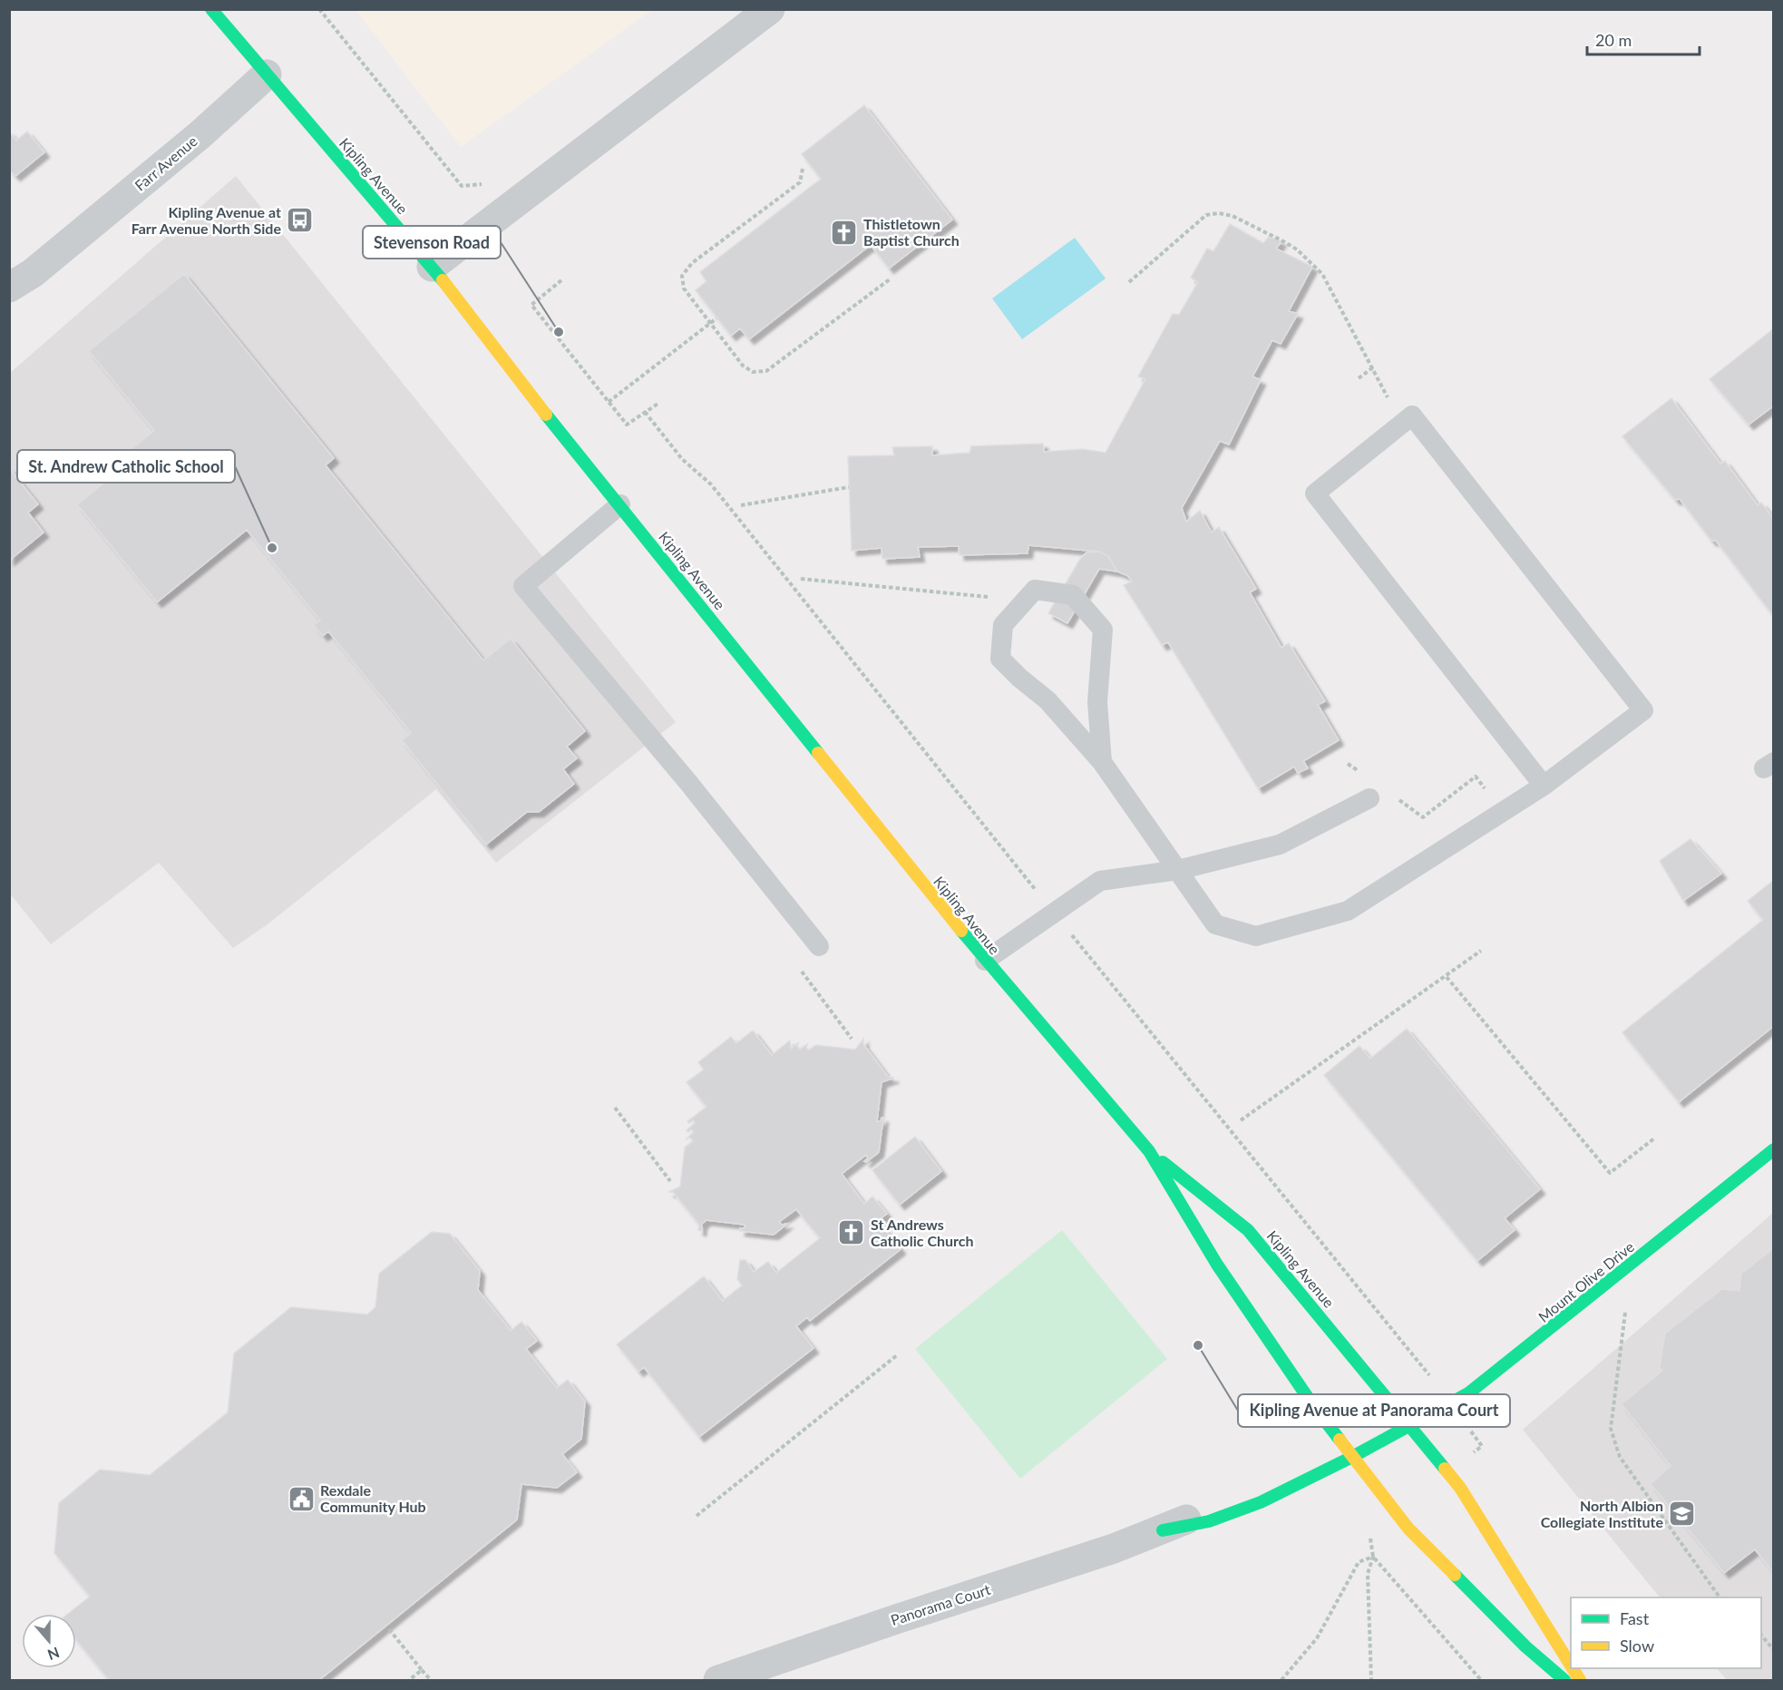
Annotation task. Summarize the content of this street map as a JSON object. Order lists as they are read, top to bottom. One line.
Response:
{"streets":{"main road":["Kipling Avenue","Mount Olive Drive","Panorama Court"],"street":["Farr Avenue"]},"crossings":[["Farr Avenue","Kipling Avenue"],["Kipling Avenue","Mount Olive Drive"],["Kipling Avenue","Panorama Court"]],"places":{"bus stop":["Kipling Avenue at Farr Avenue North Side"],"church":["Thistletown Baptist Church","St Andrews Catholic Church"],"other":["Stevenson Road","St. Andrew Catholic School","Kipling Avenue at Panorama Court"],"public building":["Rexdale Community Hub"],"school or university":["North Albion Collegiate Institute"]},"legend":["Fast","Slow"],"scale_bar":"20 m","north":"bottom"}
